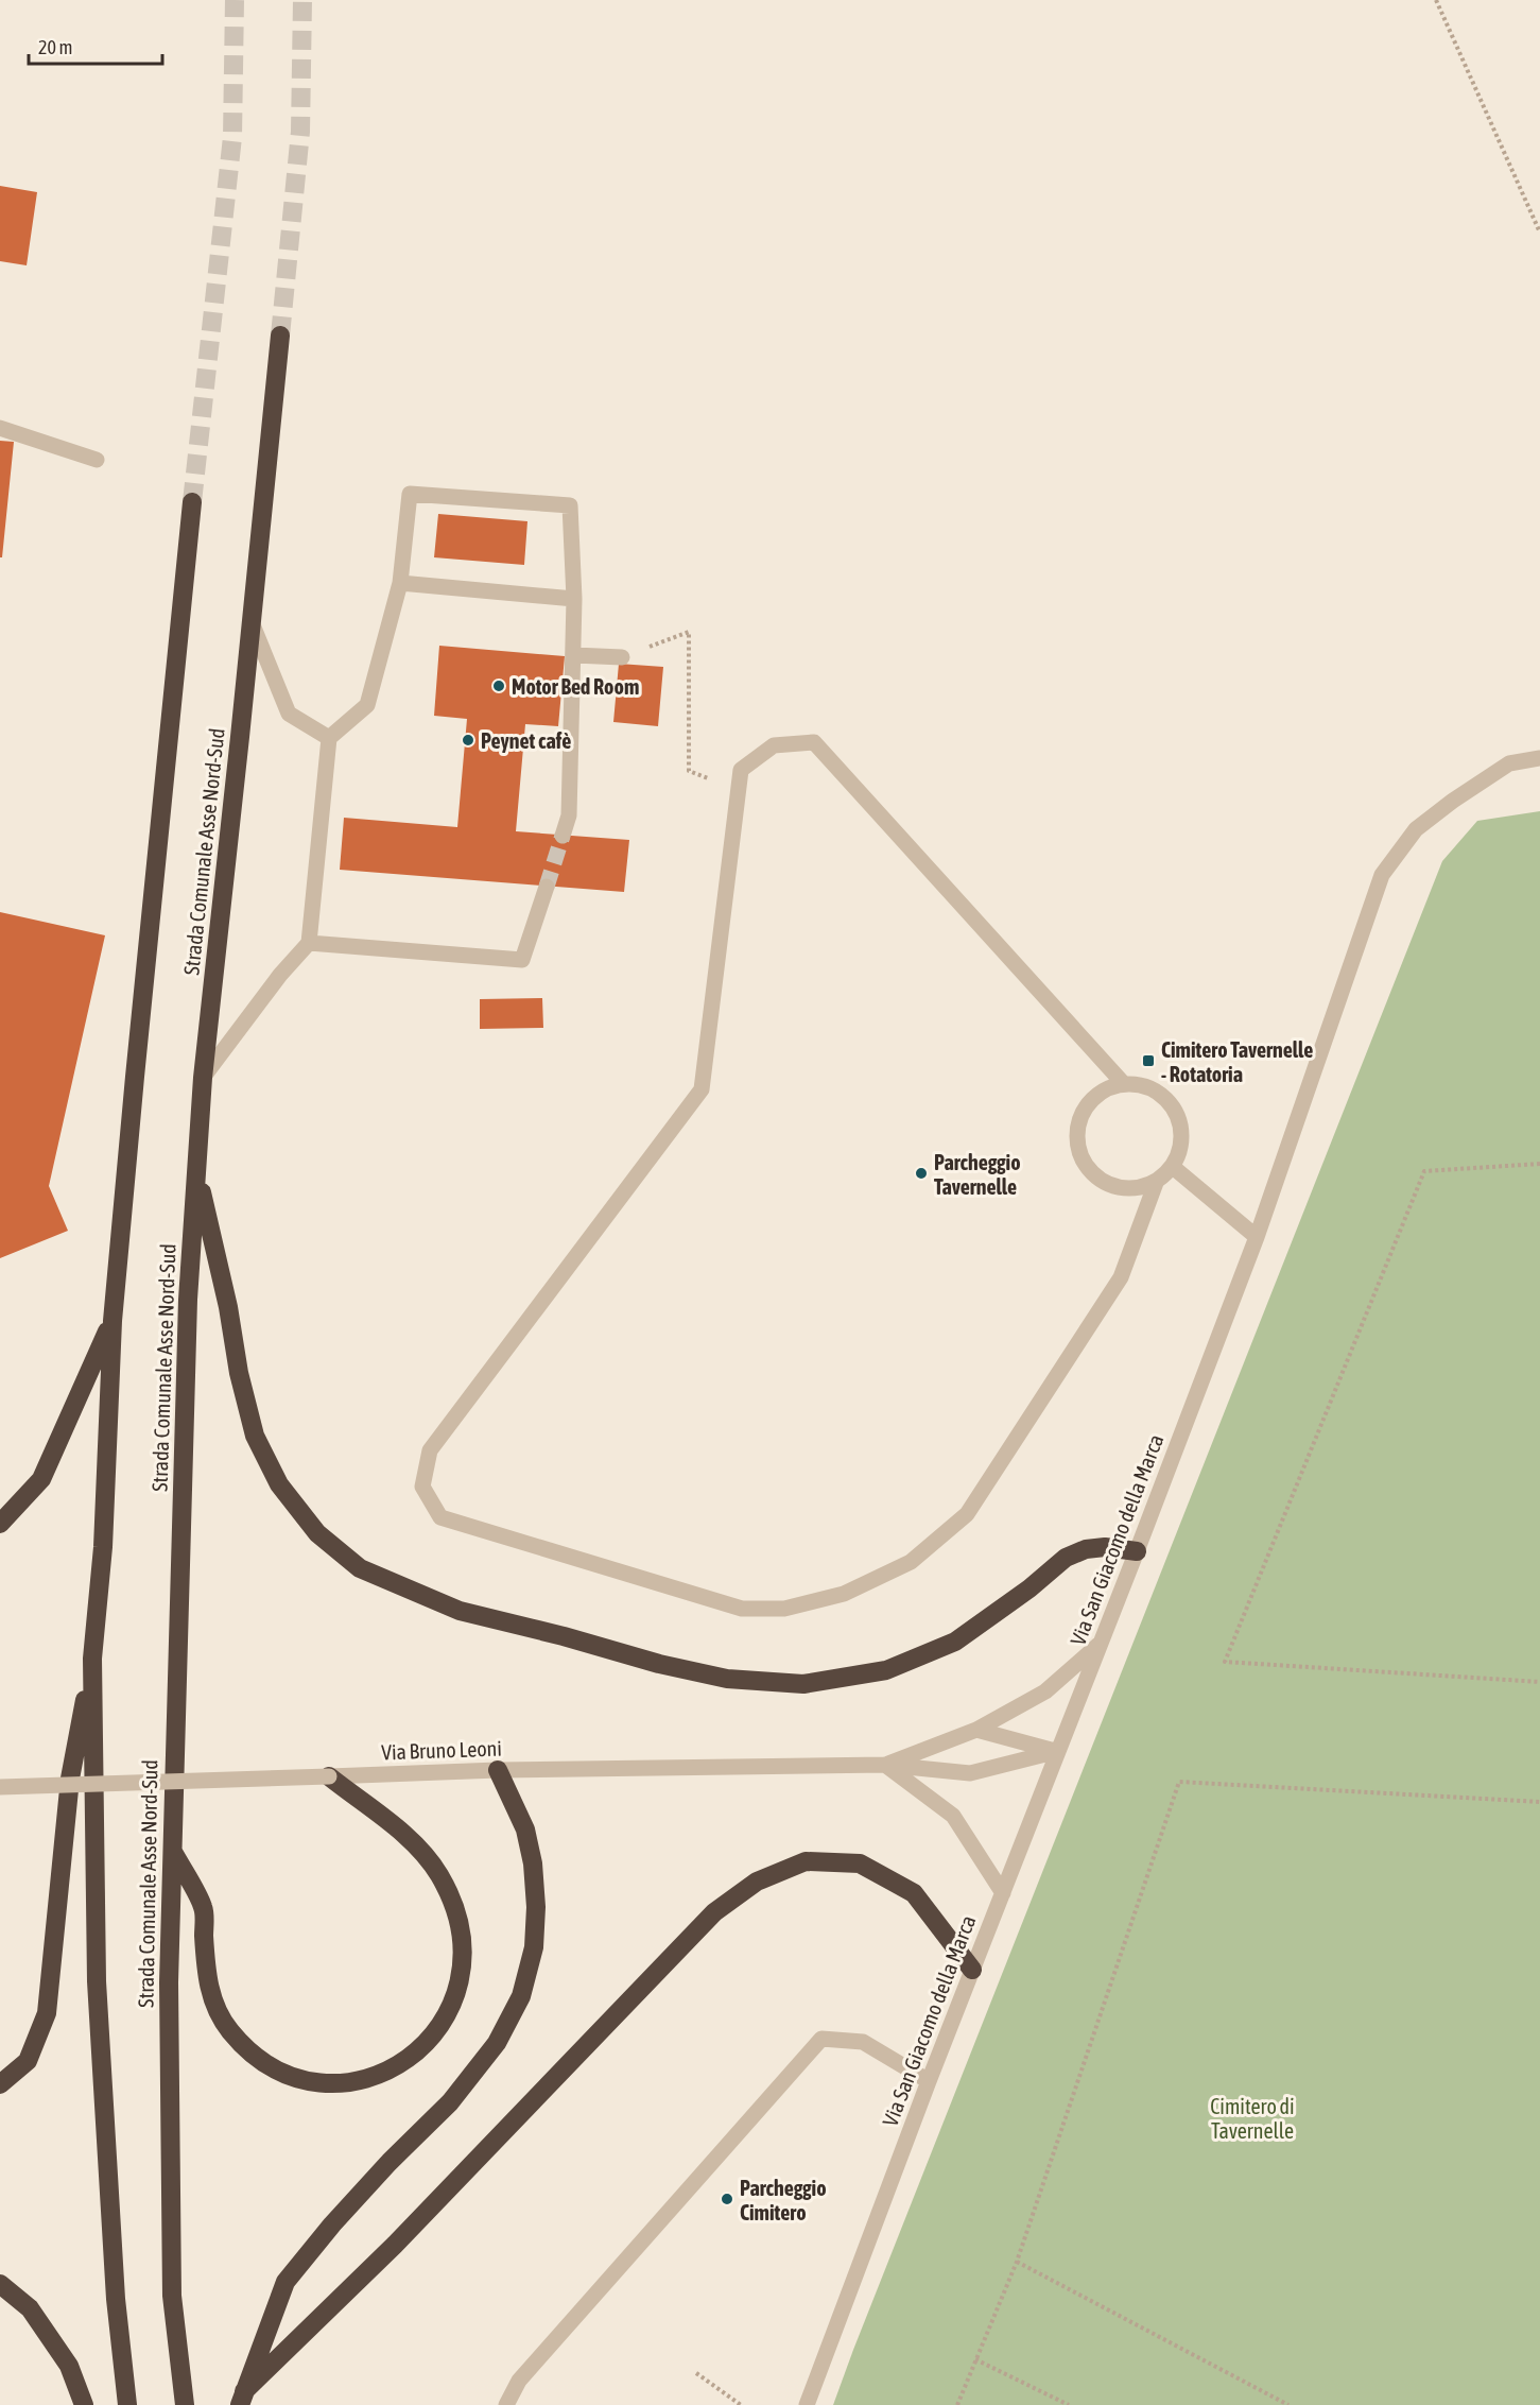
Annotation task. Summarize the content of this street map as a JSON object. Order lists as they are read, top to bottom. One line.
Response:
{"streets":{"highway":["Strada Comunale Asse Nord-Sud"],"street":["Via San Giacomo della Marca","Via Bruno Leoni"]},"crossings":[["Via San Giacomo della Marca","Via Bruno Leoni"]],"parks":["Cimitero di Tavernelle"],"places":{"other":["Motor Bed Room","Peynet cafè","Parcheggio Tavernelle","Parcheggio Cimitero"],"transit":["Cimitero Tavernelle - Rotatoria"]},"scale_bar":"20 m"}
